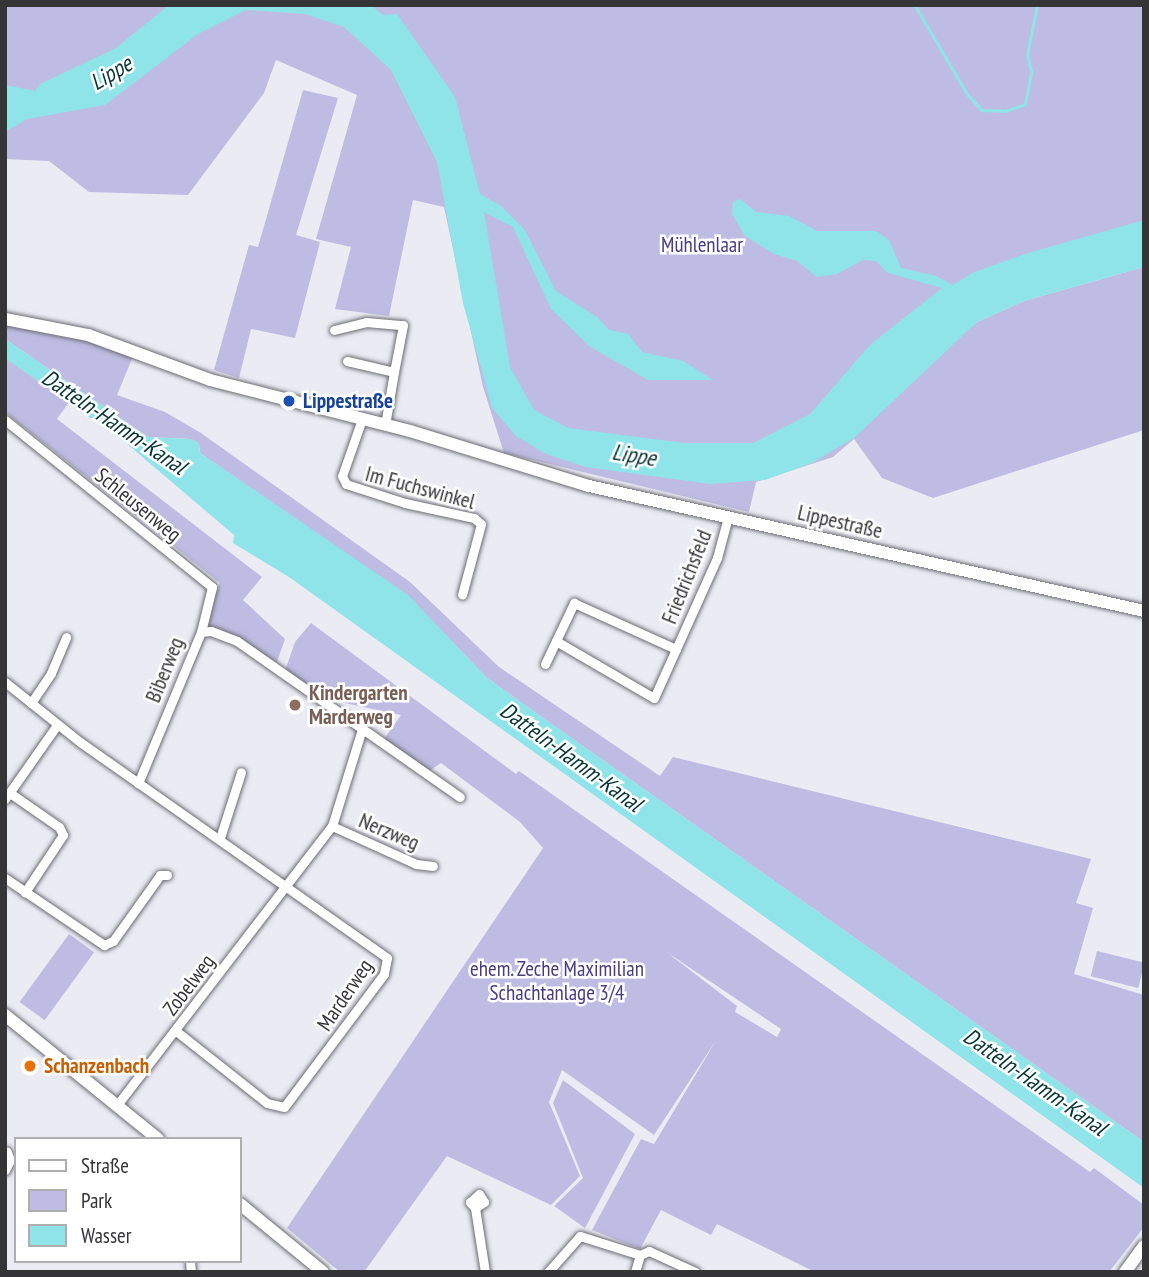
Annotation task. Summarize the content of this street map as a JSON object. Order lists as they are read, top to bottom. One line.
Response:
{"streets":{"main road":["Lippestraße"],"street":["Im Fuchswinkel","Schleusenweg","Friedrichsfeld","Biberweg","Nerzweg","Zobelweg","Marderweg"]},"crossings":[["Im Fuchswinkel","Lippestraße"],["Schleusenweg","Biberweg"],["Lippestraße","Friedrichsfeld"],["Biberweg","Marderweg"],["Zobelweg","Marderweg"]],"water":["Lippe","Datteln-Hamm-Kanal"],"parks":["Mühlenlaar","ehem. Zeche Maximilian Schachtanlage 3/4"],"places":["Lippestraße","Kindergarten Marderweg","Schanzenbach"],"legend":["Straße","Park","Wasser"]}
